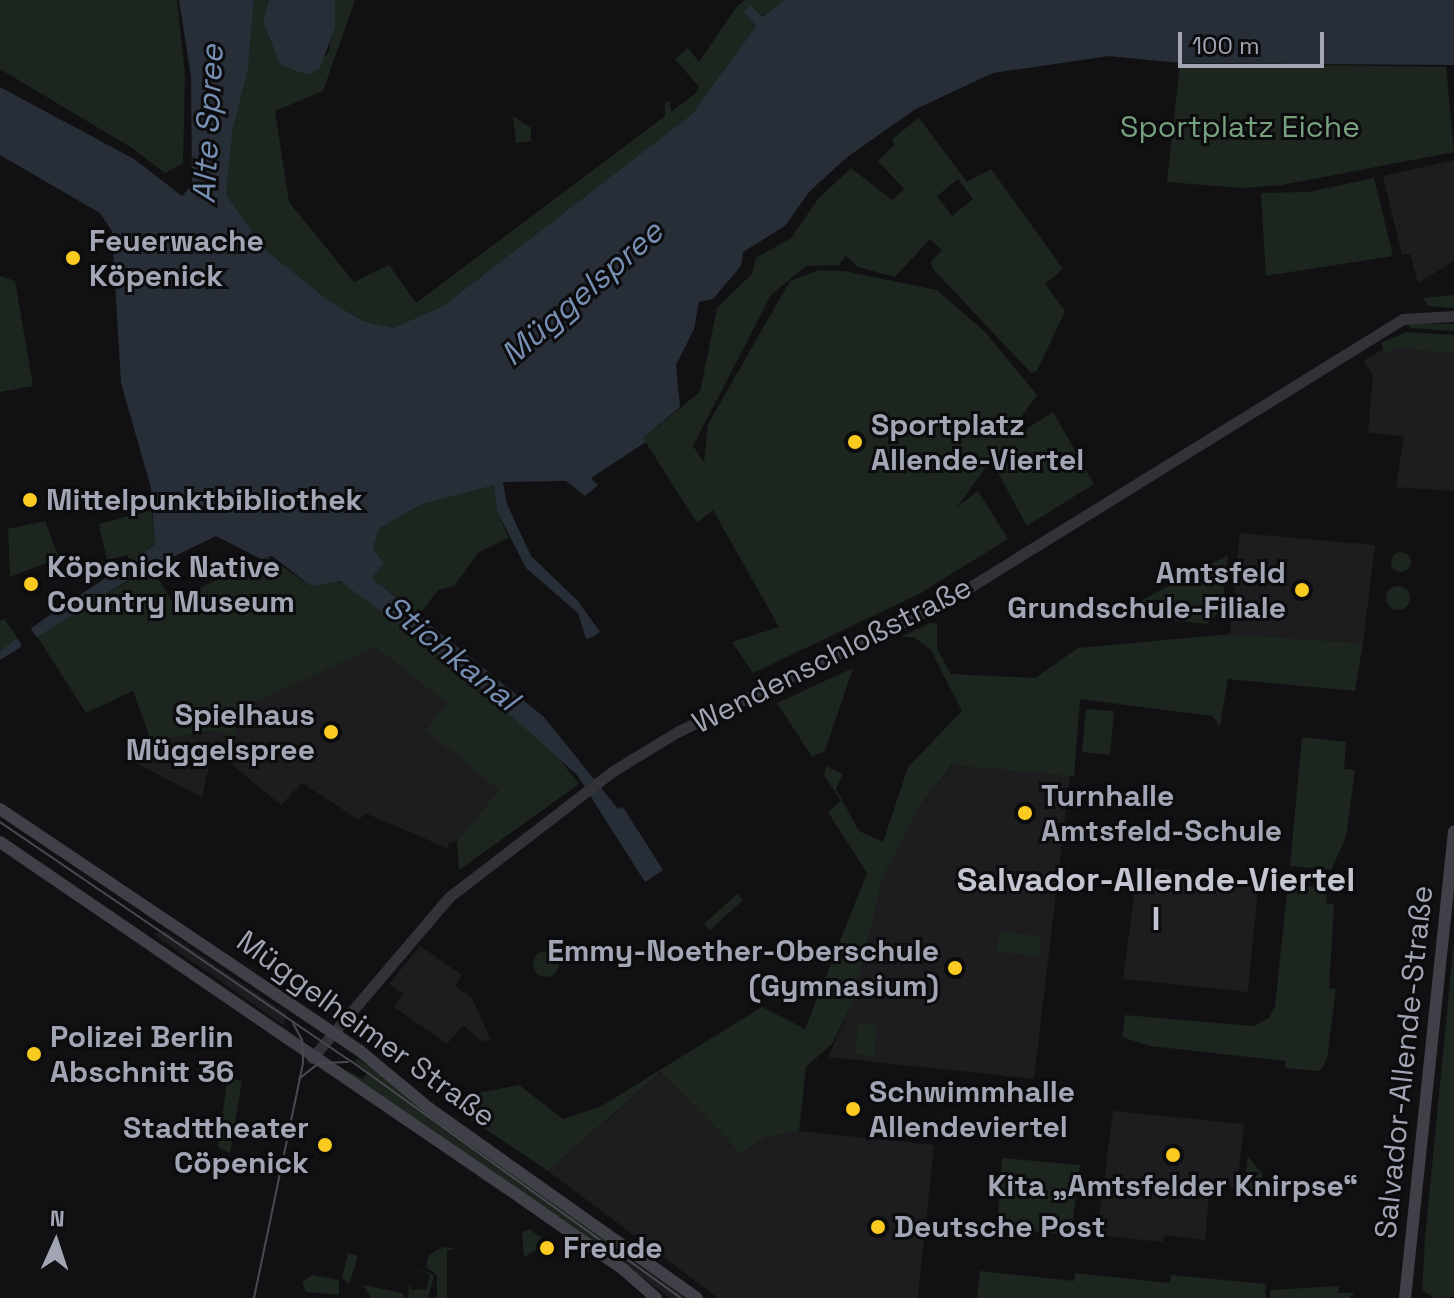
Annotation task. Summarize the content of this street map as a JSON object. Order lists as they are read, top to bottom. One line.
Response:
{"streets":{"main road":["Müggelheimer Straße","Salvador-Allende-Straße"],"street":["Wendenschloßstraße"]},"crossings":[["Wendenschloßstraße","Müggelheimer Straße"]],"districts":["Salvador-Allende-Viertel I"],"water":["Alte Spree","Müggelspree","Stichkanal"],"parks":["Sportplatz Eiche"],"places":["Feuerwache Köpenick","Sportplatz Allende-Viertel","Mittelpunktbibliothek","Köpenick Native Country Museum","Amtsfeld Grundschule-Filiale","Spielhaus Müggelspree","Turnhalle Amtsfeld-Schule","Emmy-Noether-Oberschule (Gymnasium)","Polizei Berlin Abschnitt 36","Schwimmhalle Allendeviertel","Stadttheater Cöpenick","Kita „Amtsfelder Knirpse“","Deutsche Post","Freude"],"scale_bar":"100 m","north":"top"}
